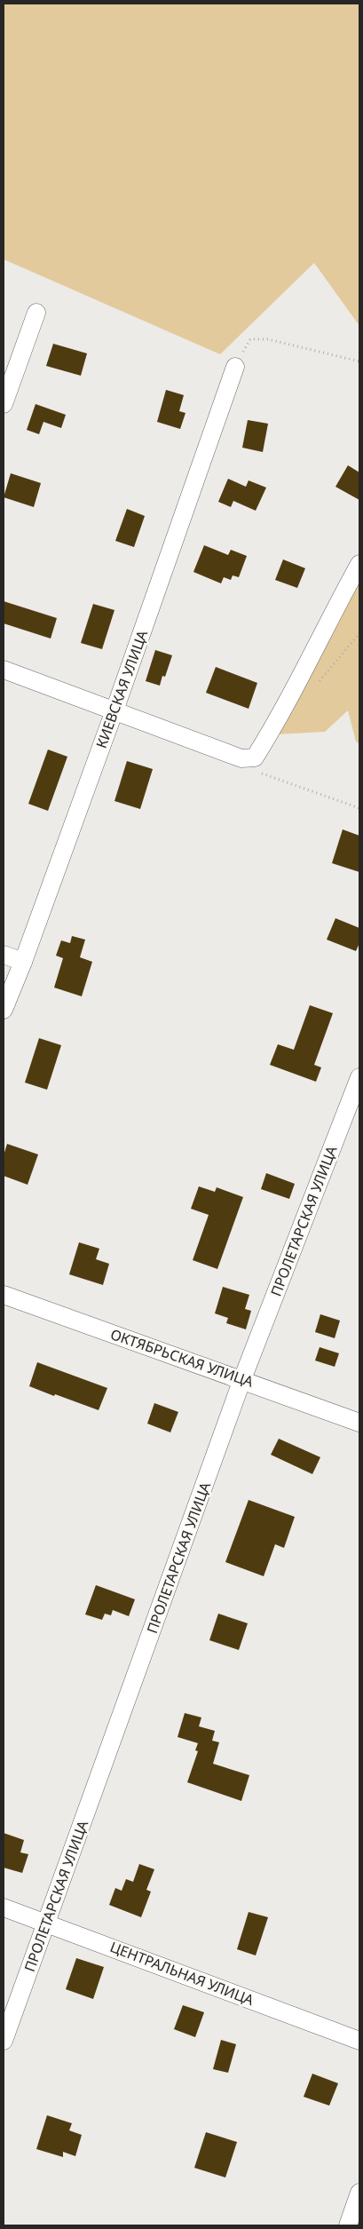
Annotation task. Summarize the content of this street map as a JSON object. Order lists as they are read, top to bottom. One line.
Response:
{"streets":{"street":["КИЕВСКАЯ УЛИЦА","ПРОЛЕТАРСКАЯ УЛИЦА","ОКТЯБРЬСКАЯ УЛИЦА","ЦЕНТРАЛЬНАЯ УЛИЦА"]},"crossings":[["ПРОЛЕТАРСКАЯ УЛИЦА","ОКТЯБРЬСКАЯ УЛИЦА"],["ПРОЛЕТАРСКАЯ УЛИЦА","ЦЕНТРАЛЬНАЯ УЛИЦА"]]}
